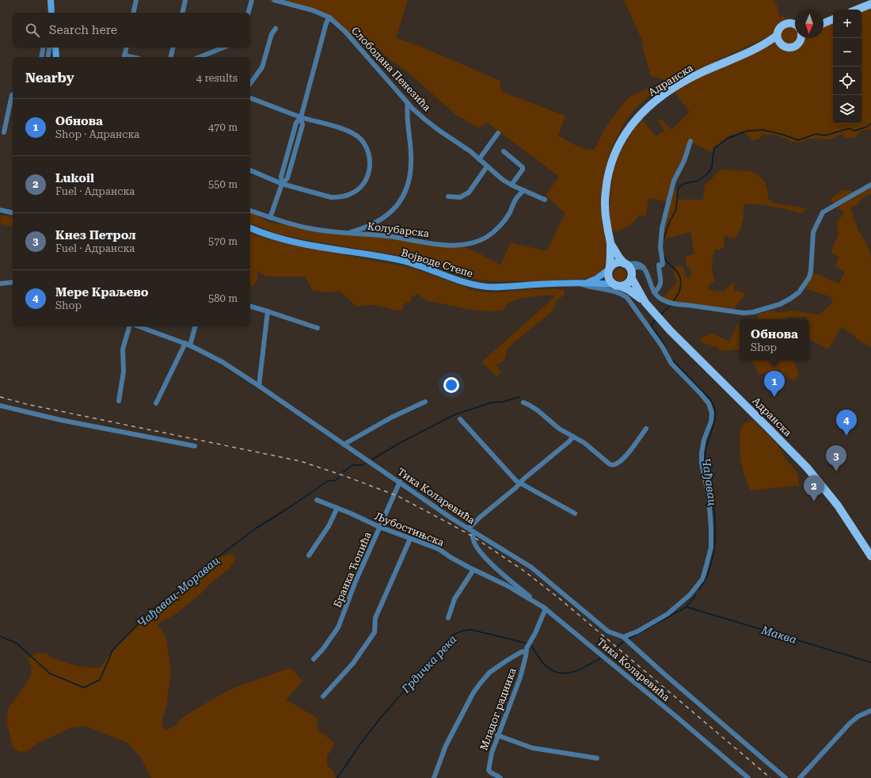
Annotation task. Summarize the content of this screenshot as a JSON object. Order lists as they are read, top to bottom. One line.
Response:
{"streets":{"main road":["Адранска"],"street":["Слободана Пенезића","Колубарска","Војводе Степе","Тика Коларевића","Љубостињска","Бранка Ћопића","Младог радника"]},"crossings":[["Слободана Пенезића","Колубарска"],["Адранска","Војводе Степе"],["Тика Коларевића","Љубостињска"],["Тика Коларевића","Бранка Ћопића"],["Тика Коларевића","Младог радника"],["Љубостињска","Бранка Ћопића"],["Љубостињска","Младог радника"]],"water":["Чађавац","Чађавац-Моравац","Маква","Грдичка река"],"north":"bottom","page":{"map_buttons":["+","−"],"search":"Search here","heading":["Nearby","4 results"],"list":[{"mark":"1","name":"Обнова","note":"Shop · Адранска","value":"470 m"},{"mark":"2","name":"Lukoil","note":"Fuel · Адранска","value":"550 m"},{"mark":"3","name":"Кнез Петрол","note":"Fuel · Адранска","value":"570 m"},{"mark":"4","name":"Мере Краљево","note":"Shop","value":"580 m"}],"popup":["Обнова","Shop"],"pins":["1","4","3","2"]}}
